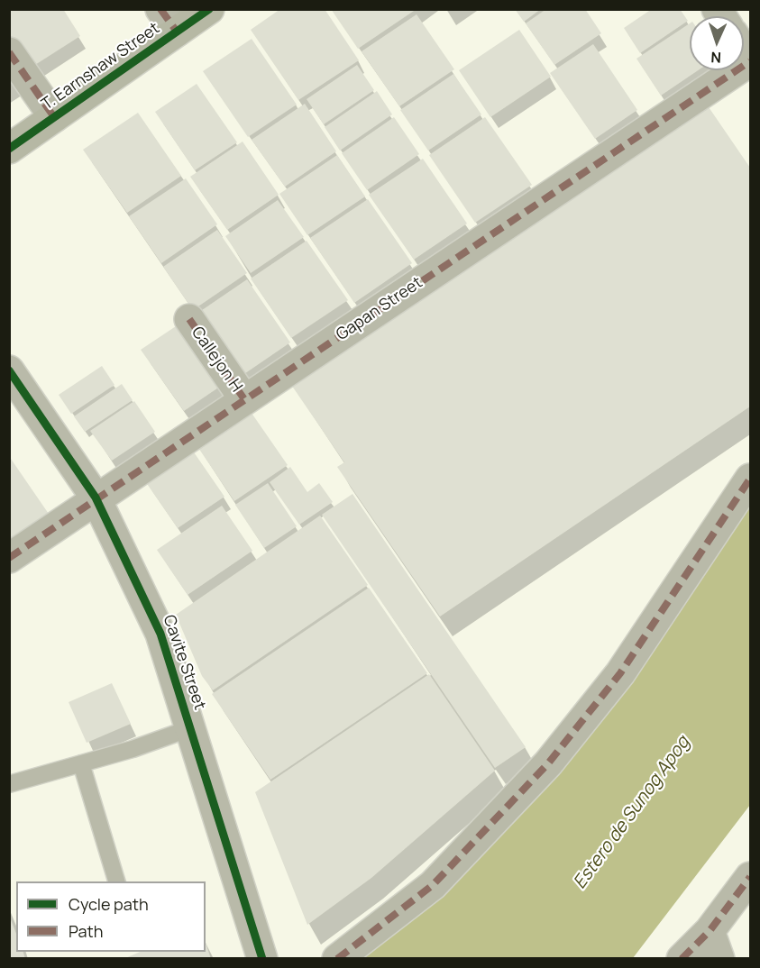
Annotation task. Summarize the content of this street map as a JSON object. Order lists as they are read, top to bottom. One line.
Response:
{"streets":{"street":["T. Earnshaw Street","Gapan Street","Callejon H","Cavite Street"]},"crossings":[["Gapan Street","Callejon H"],["Gapan Street","Cavite Street"]],"water":["Estero de Sunog Apog"],"legend":["Cycle path","Path"],"north":"bottom"}
